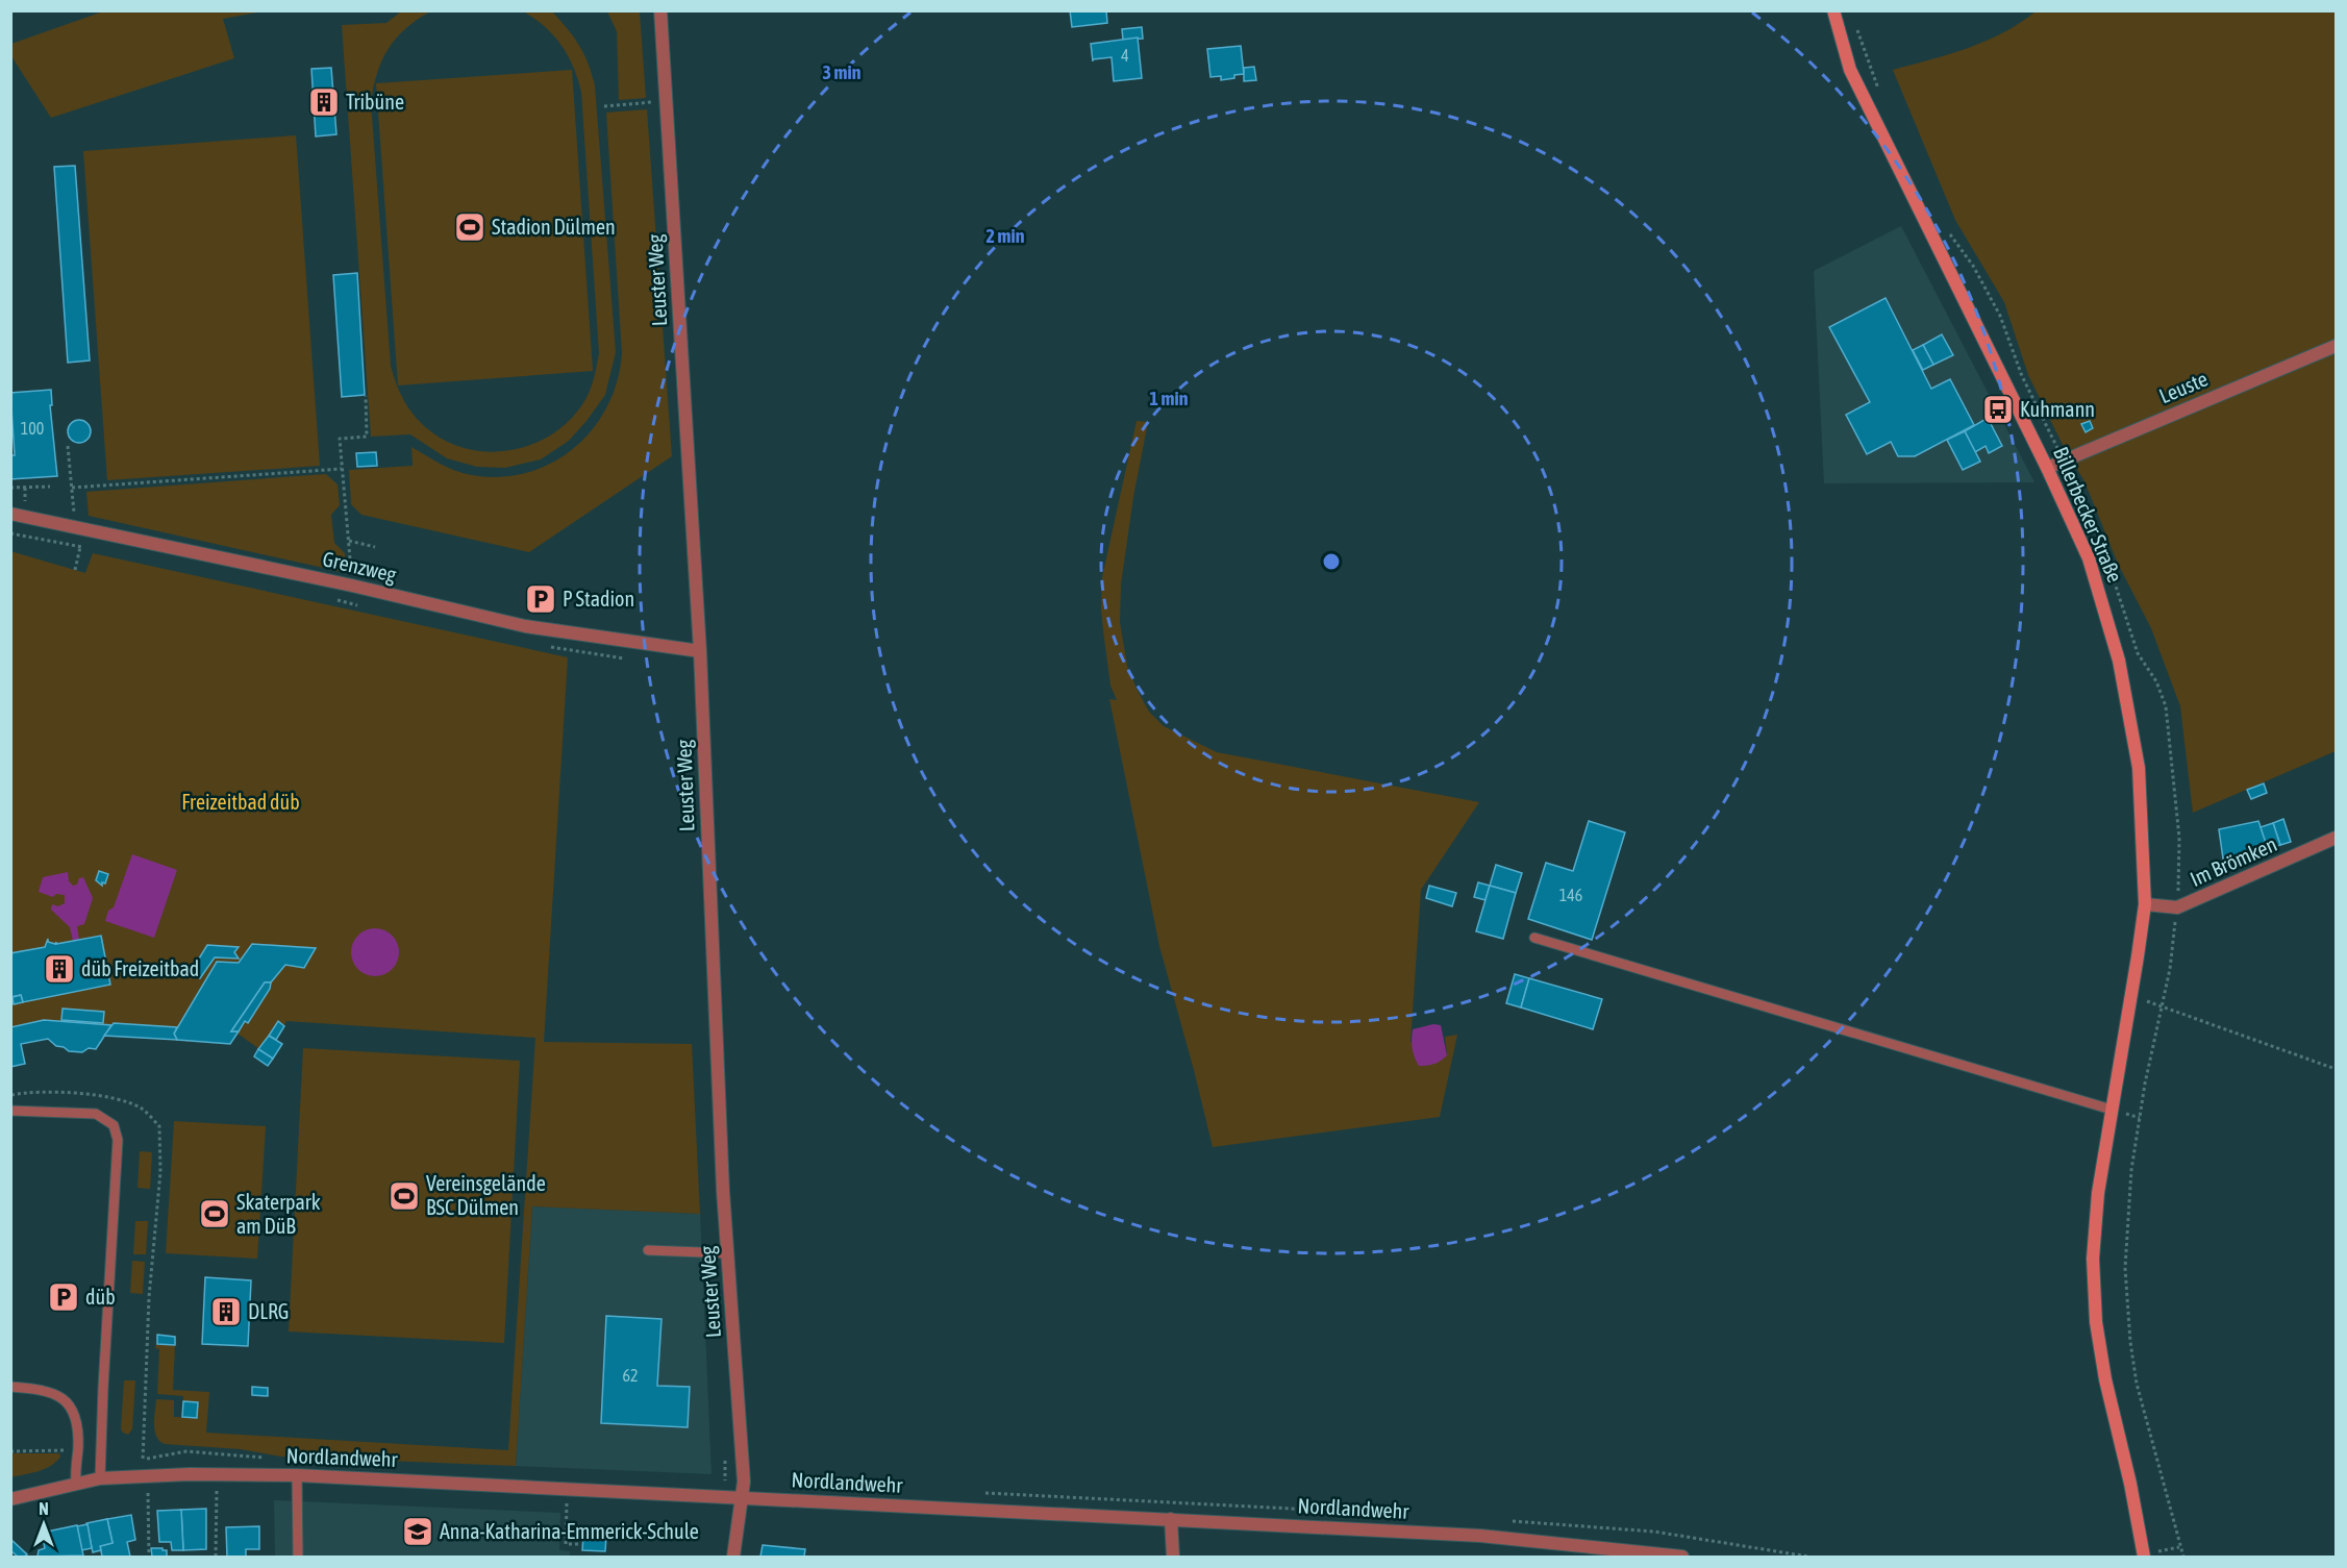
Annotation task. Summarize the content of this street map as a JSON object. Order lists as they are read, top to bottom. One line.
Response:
{"streets":{"main road":["Billerbecker Straße"],"street":["Leuster Weg","Leuste","Grenzweg","Im Brömken","Nordlandwehr"]},"crossings":[["Leuster Weg","Grenzweg"],["Leuster Weg","Nordlandwehr"],["Leuste","Billerbecker Straße"],["Billerbecker Straße","Im Brömken"]],"parks":["Freizeitbad düb"],"places":{"building":["Tribüne","düb Freizeitbad","DLRG"],"sports":["Stadion Dülmen","Vereinsgelände BSC Dülmen","Skaterpark am DüB"],"bus stop":["Kuhmann"],"parking":["P Stadion","düb"],"school or university":["Anna-Katharina-Emmerick-Schule"]},"house_numbers":["4","100","146","62"],"north":"top","rings":["3 min","2 min","1 min"]}
